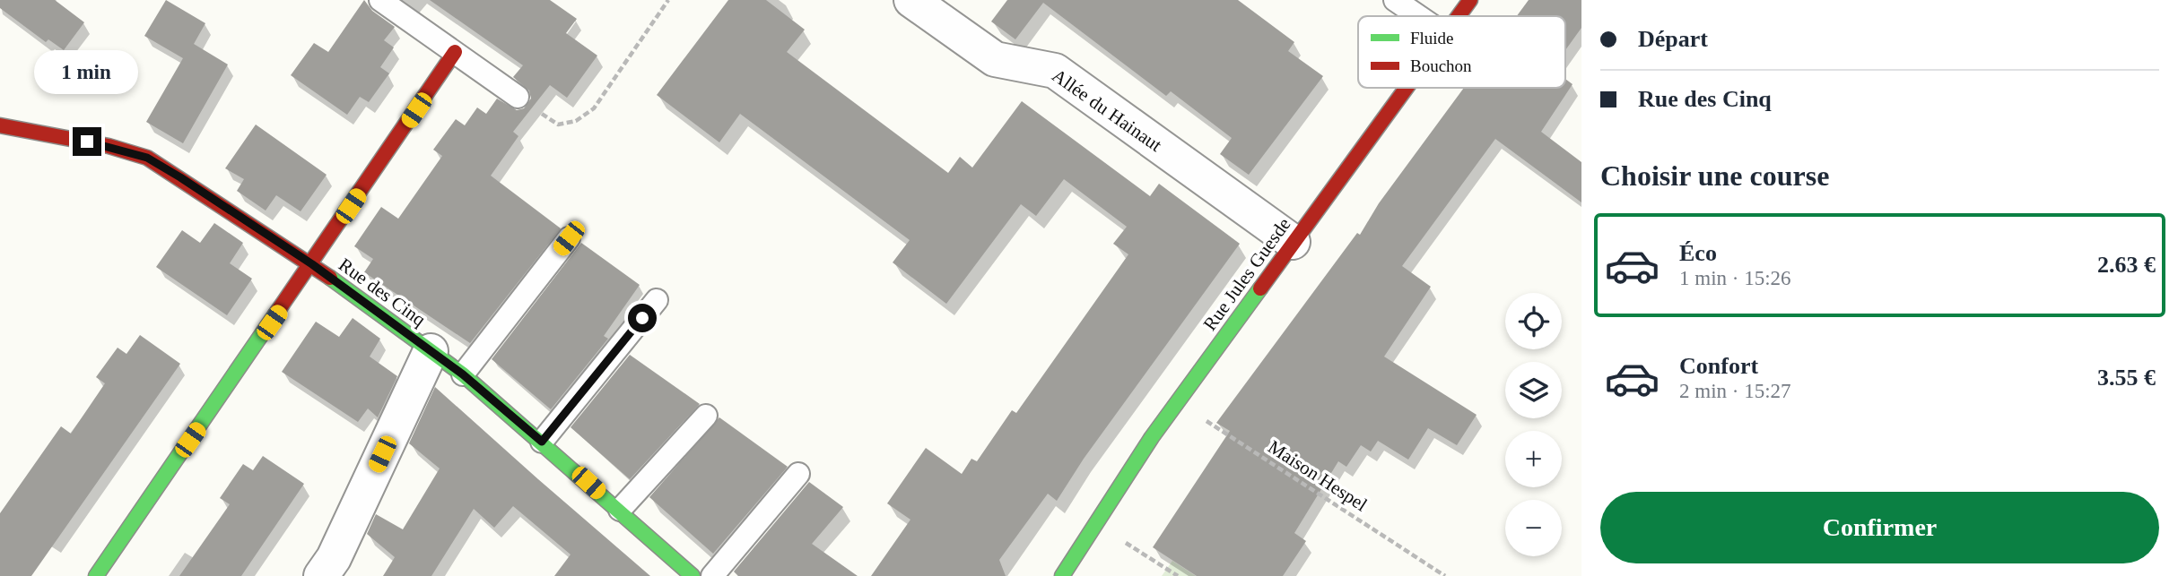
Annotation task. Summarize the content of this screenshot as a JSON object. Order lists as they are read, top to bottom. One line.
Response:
{"streets":{"street":["Allée du Hainaut","Rue Jules Guesde","Rue des Cinq"],"path":["Maison Hespel"]},"crossings":[["Allée du Hainaut","Rue Jules Guesde"]],"legend":["Fluide","Bouchon"],"page":{"banner":["Départ","Rue des Cinq"],"bubble":"1 min","heading":"Choisir une course","list":[{"name":"Éco","note":"1 min · 15:26","value":"2.63 €"},{"name":"Confort","note":"2 min · 15:27","value":"3.55 €"}],"map_buttons":["+","−"],"buttons":"Confirmer"}}
